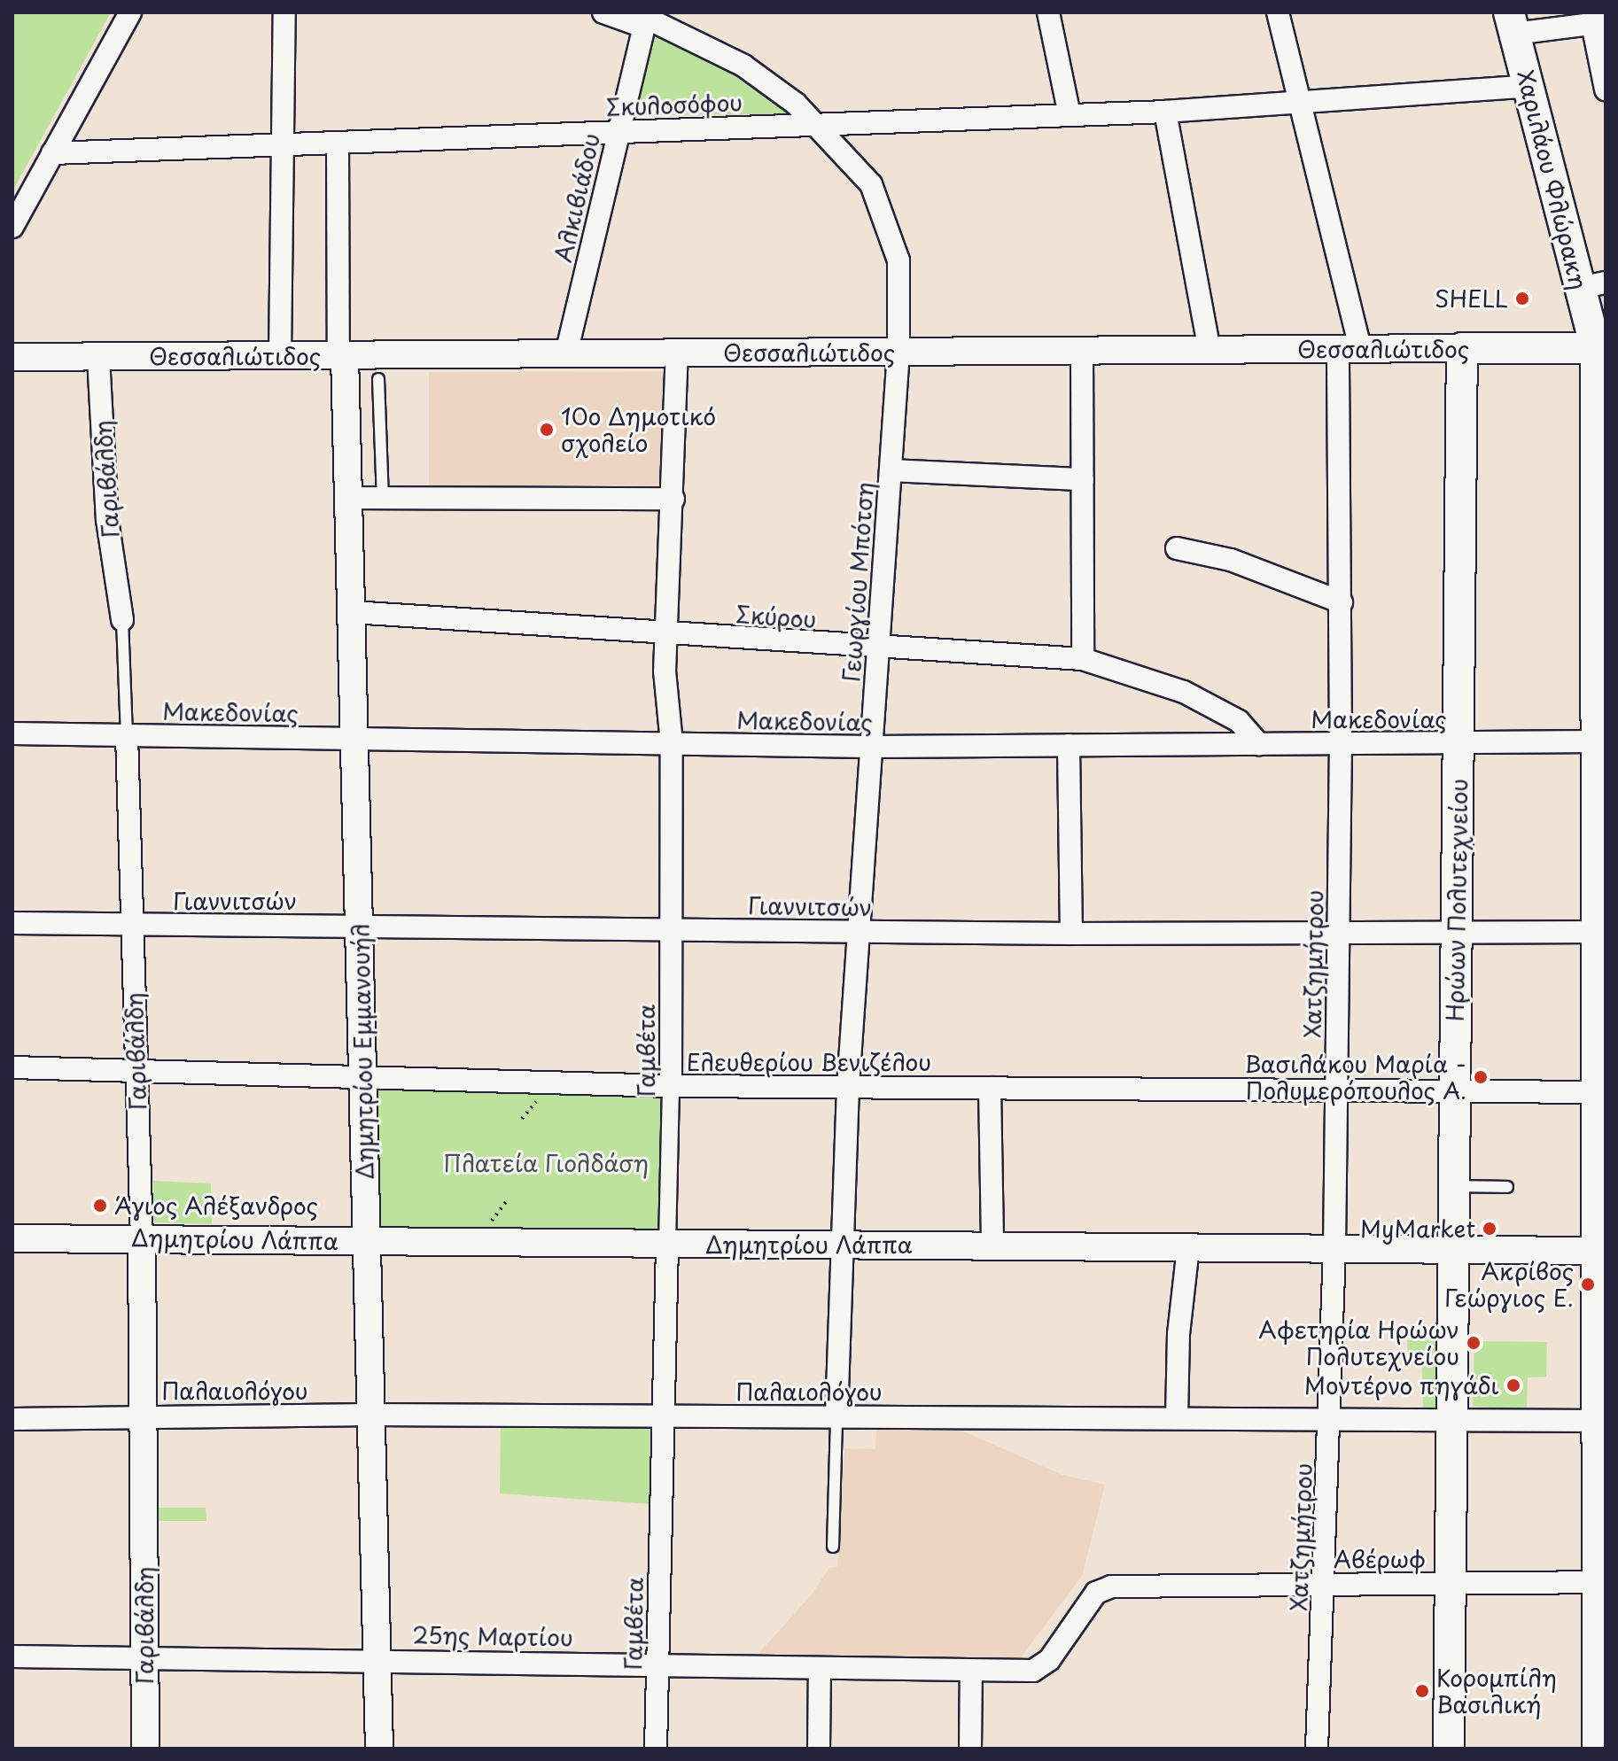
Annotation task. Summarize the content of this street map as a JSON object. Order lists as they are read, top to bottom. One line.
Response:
{"streets":{"main road":["Χαριλάου Φλώρακη","Θεσσαλιώτιδος","Ηρώων Πολυτεχνείου"],"street":["Σκυλοσόφου","Αλκιβιάδου","Γαριβάλδη","Γεωργίου Μπότση","Σκύρου","Μακεδονίας","Γιαννιτσών","Χατζημήτρου","Γαμβέτα","Δημητρίου Εμμανουήλ","Ελευθερίου Βενιζέλου","Δημητρίου Λάππα","Παλαιολόγου","Αβέρωφ","25ης Μαρτίου"]},"crossings":[["Σκυλοσόφου","Χαριλάου Φλώρακη"],["Σκυλοσόφου","Αλκιβιάδου"],["Σκυλοσόφου","Γεωργίου Μπότση"],["Σκυλοσόφου","Χατζημήτρου"],["Χαριλάου Φλώρακη","Θεσσαλιώτιδος"],["Χαριλάου Φλώρακη","Μακεδονίας"],["Χαριλάου Φλώρακη","Γιαννιτσών"],["Χαριλάου Φλώρακη","Ελευθερίου Βενιζέλου"],["Χαριλάου Φλώρακη","Δημητρίου Λάππα"],["Χαριλάου Φλώρακη","Παλαιολόγου"],["Χαριλάου Φλώρακη","Αβέρωφ"],["Αλκιβιάδου","Θεσσαλιώτιδος"],["Αλκιβιάδου","Γεωργίου Μπότση"],["Θεσσαλιώτιδος","Γαριβάλδη"],["Θεσσαλιώτιδος","Γεωργίου Μπότση"],["Θεσσαλιώτιδος","Ηρώων Πολυτεχνείου"],["Θεσσαλιώτιδος","Χατζημήτρου"],["Θεσσαλιώτιδος","Γαμβέτα"],["Θεσσαλιώτιδος","Δημητρίου Εμμανουήλ"],["Γαριβάλδη","Μακεδονίας"],["Γαριβάλδη","Γιαννιτσών"],["Γαριβάλδη","Ελευθερίου Βενιζέλου"],["Γαριβάλδη","Δημητρίου Λάππα"],["Γαριβάλδη","Παλαιολόγου"],["Γαριβάλδη","25ης Μαρτίου"],["Γεωργίου Μπότση","Σκύρου"],["Γεωργίου Μπότση","Μακεδονίας"],["Γεωργίου Μπότση","Γιαννιτσών"],["Γεωργίου Μπότση","Ελευθερίου Βενιζέλου"],["Γεωργίου Μπότση","Δημητρίου Λάππα"],["Γεωργίου Μπότση","Παλαιολόγου"],["Σκύρου","Μακεδονίας"],["Σκύρου","Γαμβέτα"],["Σκύρου","Δημητρίου Εμμανουήλ"],["Μακεδονίας","Ηρώων Πολυτεχνείου"],["Μακεδονίας","Χατζημήτρου"],["Μακεδονίας","Γαμβέτα"],["Μακεδονίας","Δημητρίου Εμμανουήλ"],["Ηρώων Πολυτεχνείου","Γιαννιτσών"],["Ηρώων Πολυτεχνείου","Ελευθερίου Βενιζέλου"],["Ηρώων Πολυτεχνείου","Δημητρίου Λάππα"],["Ηρώων Πολυτεχνείου","Παλαιολόγου"],["Ηρώων Πολυτεχνείου","Αβέρωφ"],["Γιαννιτσών","Χατζημήτρου"],["Γιαννιτσών","Γαμβέτα"],["Γιαννιτσών","Δημητρίου Εμμανουήλ"],["Χατζημήτρου","Ελευθερίου Βενιζέλου"],["Χατζημήτρου","Δημητρίου Λάππα"],["Χατζημήτρου","Παλαιολόγου"],["Χατζημήτρου","Αβέρωφ"],["Γαμβέτα","Ελευθερίου Βενιζέλου"],["Γαμβέτα","Δημητρίου Λάππα"],["Γαμβέτα","Παλαιολόγου"],["Γαμβέτα","25ης Μαρτίου"],["Δημητρίου Εμμανουήλ","Ελευθερίου Βενιζέλου"],["Δημητρίου Εμμανουήλ","Δημητρίου Λάππα"],["Δημητρίου Εμμανουήλ","Παλαιολόγου"],["Δημητρίου Εμμανουήλ","25ης Μαρτίου"],["Αβέρωφ","25ης Μαρτίου"]],"parks":["Πλατεία Γιολδάση"],"places":["SHELL","10ο Δημοτικό σχολείο","Βασιλάκου Μαρία - Πολυμερόπουλος Α.","Άγιος Αλέξανδρος","MyMarket","Ακρίβος Γεώργιος Ε.","Αφετηρία Ηρώων Πολυτεχνείου","Μοντέρνο πηγάδι","Κορομπίλη Βασιλική"]}
